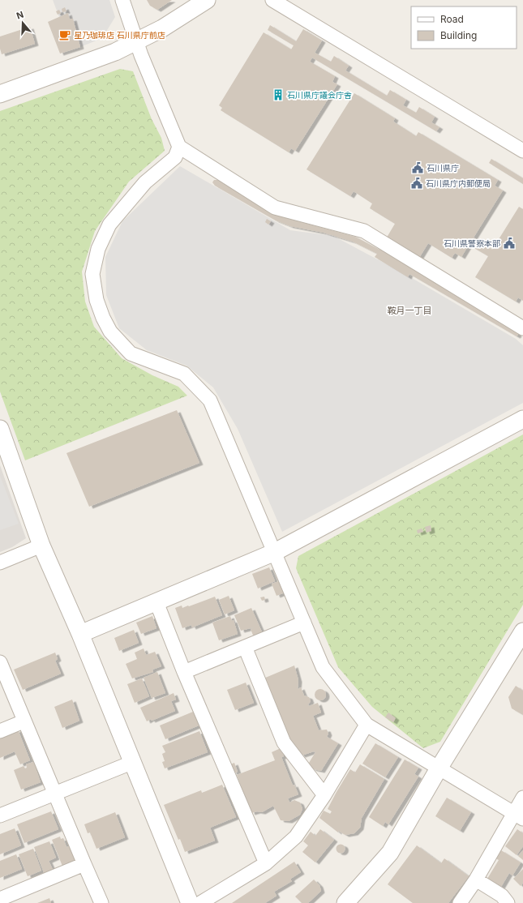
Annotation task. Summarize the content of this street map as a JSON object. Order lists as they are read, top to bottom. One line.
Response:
{"districts":["鞍月一丁目"],"places":{"cafe":["星乃珈琲店 石川県庁前店"],"building":["石川県庁議会庁舎"],"public building":["石川県庁","石川県庁内郵便局","石川県警察本部"]},"legend":["Road","Building"],"north":"top"}
